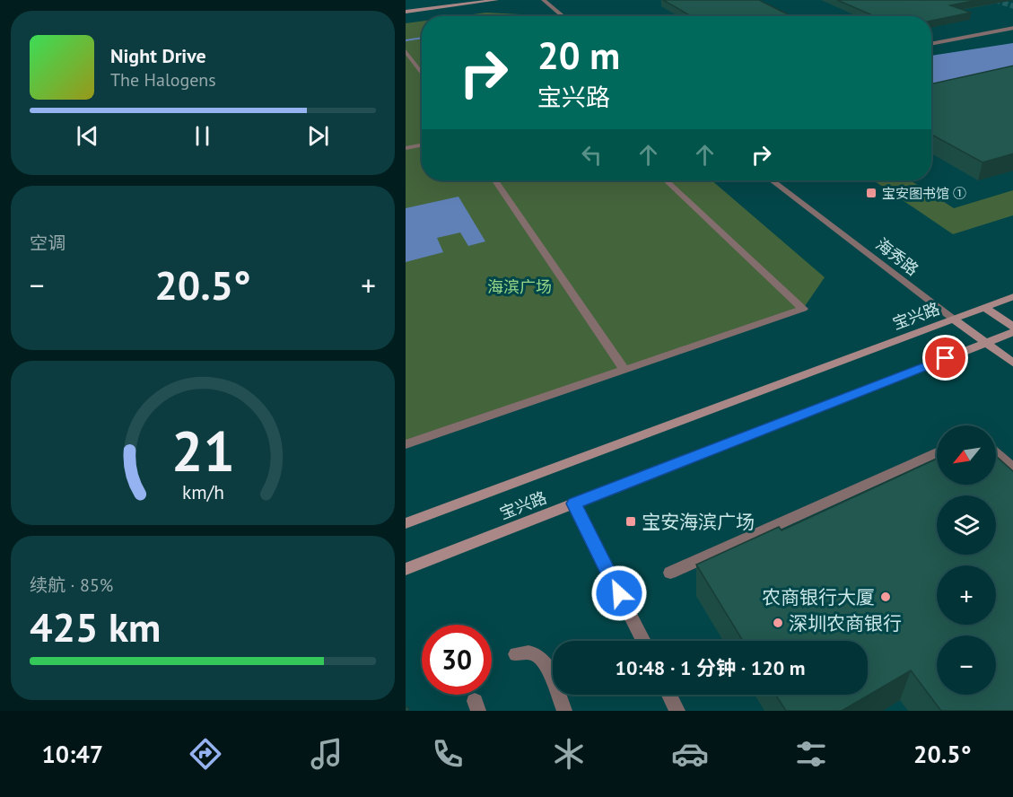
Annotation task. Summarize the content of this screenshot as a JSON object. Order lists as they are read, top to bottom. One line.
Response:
{"streets":{"main road":["海秀路","宝兴路"]},"crossings":[["海秀路","宝兴路"]],"parks":["海滨广场"],"places":{"transit":["宝安图书馆 ①","宝安海滨广场"],"other":["农商银行大厦","深圳农商银行"]},"north":"bottom left","page":{"turn":["20 m","宝兴路"],"song":["Night Drive","The Halogens"],"tile":["空调",["续航 · 85%","425 km"]],"heat":["−","20.5°","+"],"map_buttons":["+","−"],"limit":"30","trip":"10:48 · 1 分钟 · 120 m","tabs":["10:47","20.5°"],"gauge":["21","km/h"]}}
